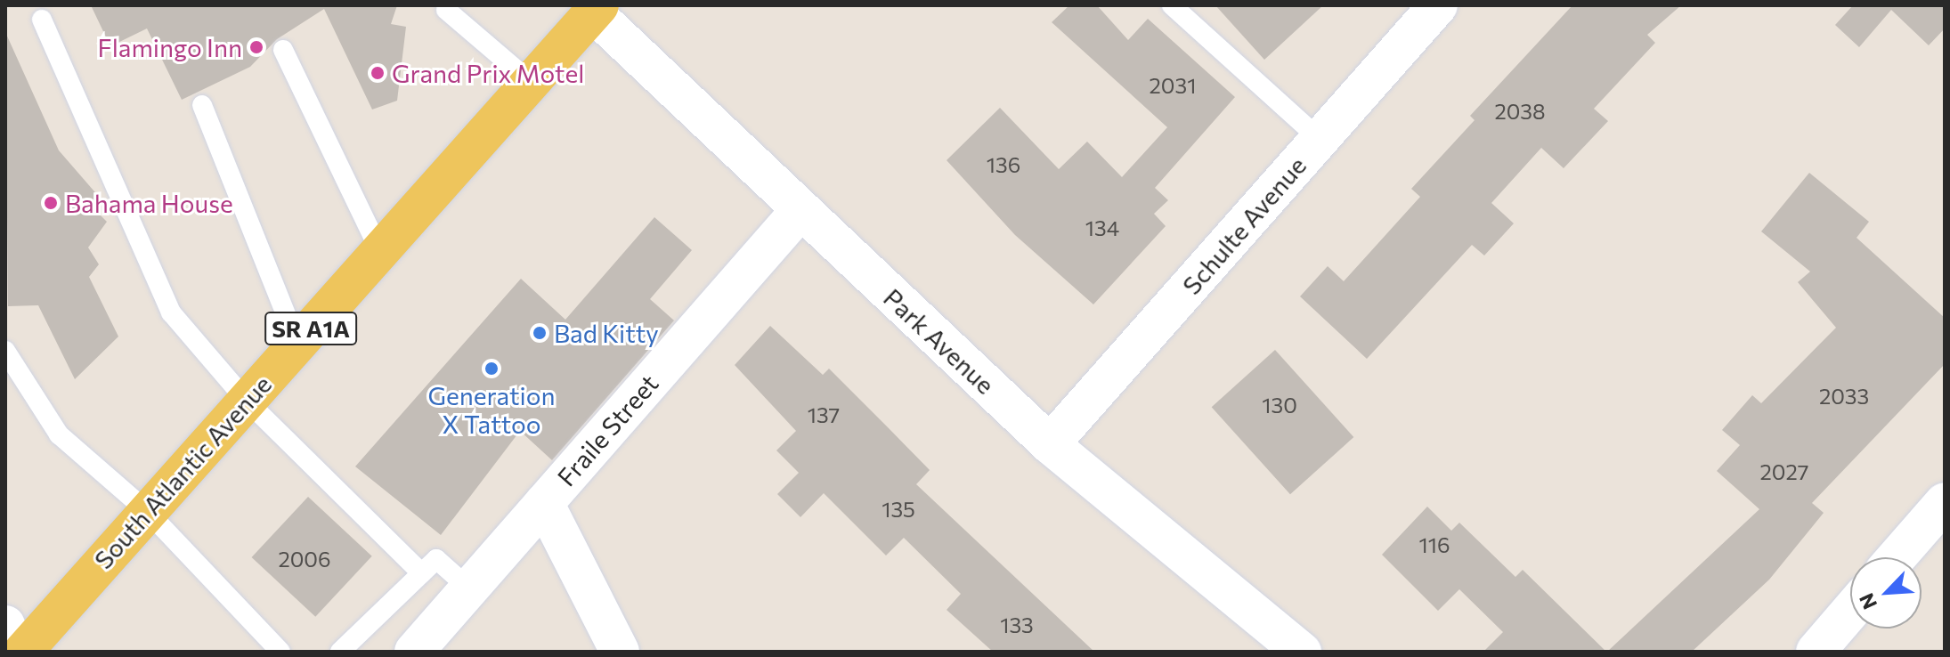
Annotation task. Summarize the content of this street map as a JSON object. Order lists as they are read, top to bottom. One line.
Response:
{"streets":{"main road":["SR A1A","South Atlantic Avenue"],"street":["Schulte Avenue","Park Avenue","Fraile Street"]},"crossings":[["Schulte Avenue","Park Avenue"],["Park Avenue","Fraile Street"],["Park Avenue","South Atlantic Avenue"]],"places":["Flamingo Inn","Grand Prix Motel","Bahama House","Bad Kitty","Generation X Tattoo"],"house_numbers":["2031","2038","136","134","2033","130","137","2027","135","116","2006","133"],"north":"bottom left"}
